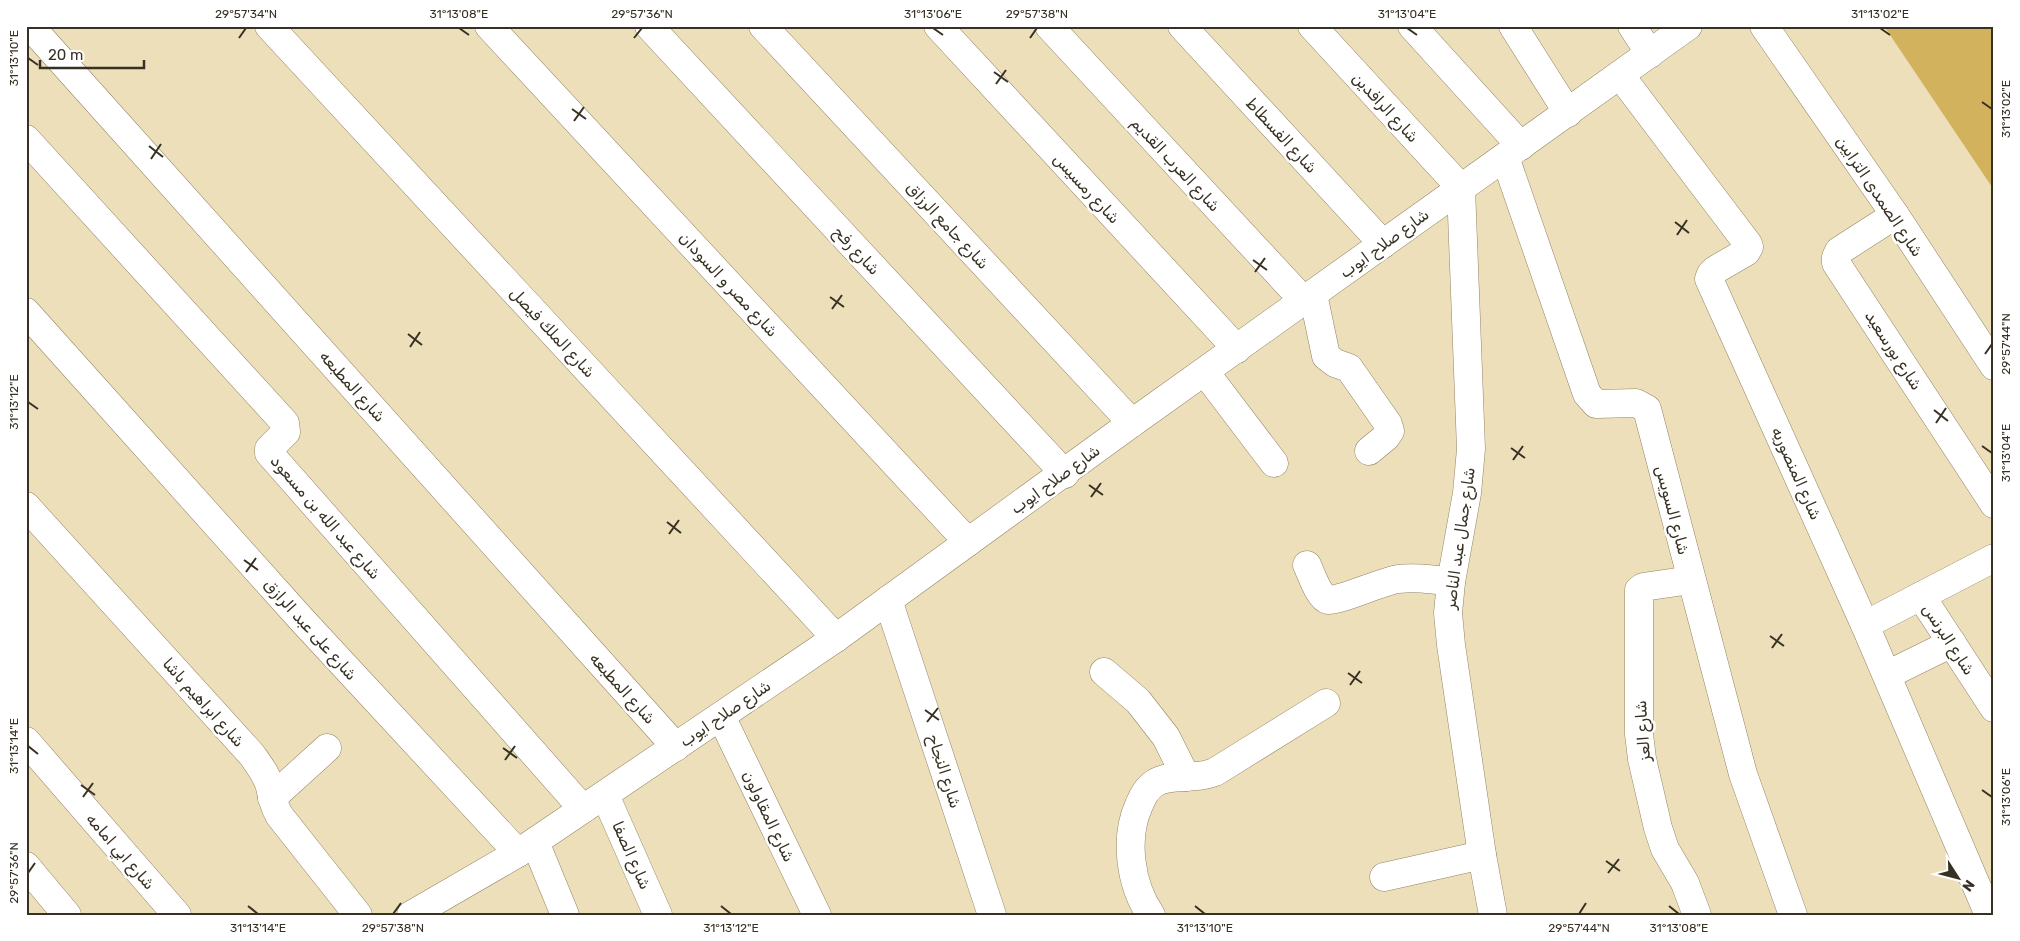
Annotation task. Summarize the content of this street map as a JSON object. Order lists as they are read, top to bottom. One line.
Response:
{"streets":{"street":["شارع الرافدين","شارع الفسطاط","شارع العرب القديم","شارع رمسيس","شارع الصمدى الترابين","شارع جامع الرزاق","شارع صلاح ايوب","شارع رفح","شارع مصر و السودان","شارع الملك فيصل","شارع بورسعيد","شارع المطبعه","شارع المنصوريه","شارع السويس","شارع عبد الله بن مسعود","شارع جمال عبد الناصر","شارع على عبد الرازق","شارع البرنس","شارع ابراهيم باشا","شارع العز","شارع النجاح","شارع المقاولون","شارع ابي امامه","شارع الصفا"]},"crossings":[["شارع الرافدين","شارع صلاح ايوب"],["شارع الرافدين","شارع جمال عبد الناصر"],["شارع الفسطاط","شارع صلاح ايوب"],["شارع العرب القديم","شارع صلاح ايوب"],["شارع رمسيس","شارع صلاح ايوب"],["شارع الصمدى الترابين","شارع بورسعيد"],["شارع جامع الرزاق","شارع صلاح ايوب"],["شارع صلاح ايوب","شارع رفح"],["شارع صلاح ايوب","شارع مصر و السودان"],["شارع صلاح ايوب","شارع الملك فيصل"],["شارع صلاح ايوب","شارع المطبعه"],["شارع صلاح ايوب","شارع المنصوريه"],["شارع صلاح ايوب","شارع السويس"],["شارع صلاح ايوب","شارع عبد الله بن مسعود"],["شارع صلاح ايوب","شارع جمال عبد الناصر"],["شارع صلاح ايوب","شارع على عبد الرازق"],["شارع صلاح ايوب","شارع النجاح"],["شارع صلاح ايوب","شارع المقاولون"],["شارع صلاح ايوب","شارع الصفا"],["شارع السويس","شارع العز"]],"scale_bar":"20 m","north":"bottom right","coordinates":["29°57'34\"N","31°13'08\"E","29°57'36\"N","31°13'06\"E","29°57'38\"N","31°13'04\"E","31°13'02\"E","31°13'10\"E","29°57'44\"N","31°13'12\"E","31°13'14\"E"]}
